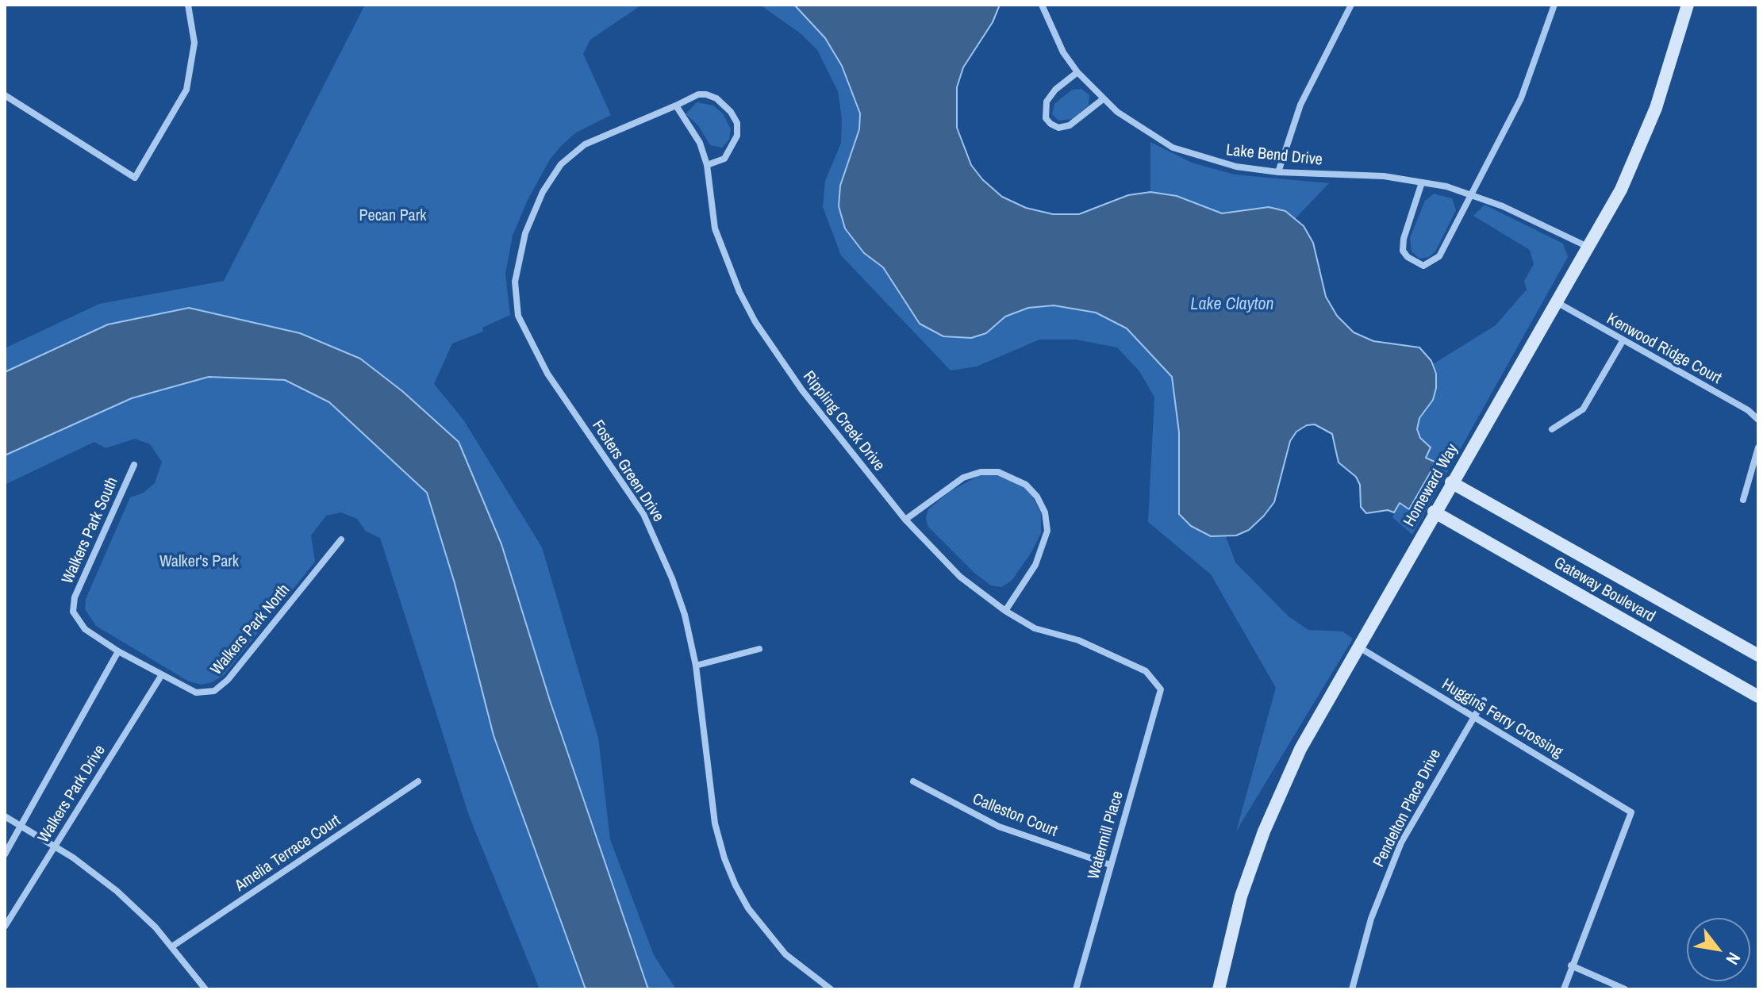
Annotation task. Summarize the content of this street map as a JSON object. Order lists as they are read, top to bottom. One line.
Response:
{"streets":{"street":["Lake Bend Drive","Kenwood Ridge Court","Rippling Creek Drive","Fosters Green Drive","Homeward Way","Walkers Park South","Gateway Boulevard","Walkers Park North","Huggins Ferry Crossing","Walkers Park Drive","Pendelton Place Drive","Calleston Court","Watermill Place","Amelia Terrace Court"]},"crossings":[["Lake Bend Drive","Homeward Way"],["Kenwood Ridge Court","Homeward Way"],["Rippling Creek Drive","Fosters Green Drive"],["Rippling Creek Drive","Watermill Place"],["Homeward Way","Gateway Boulevard"],["Homeward Way","Huggins Ferry Crossing"],["Walkers Park South","Walkers Park North"],["Walkers Park South","Walkers Park Drive"],["Walkers Park North","Walkers Park Drive"],["Huggins Ferry Crossing","Pendelton Place Drive"],["Calleston Court","Watermill Place"]],"water":["Lake Clayton"],"parks":["Pecan Park","Walker's Park"],"north":"bottom right"}
